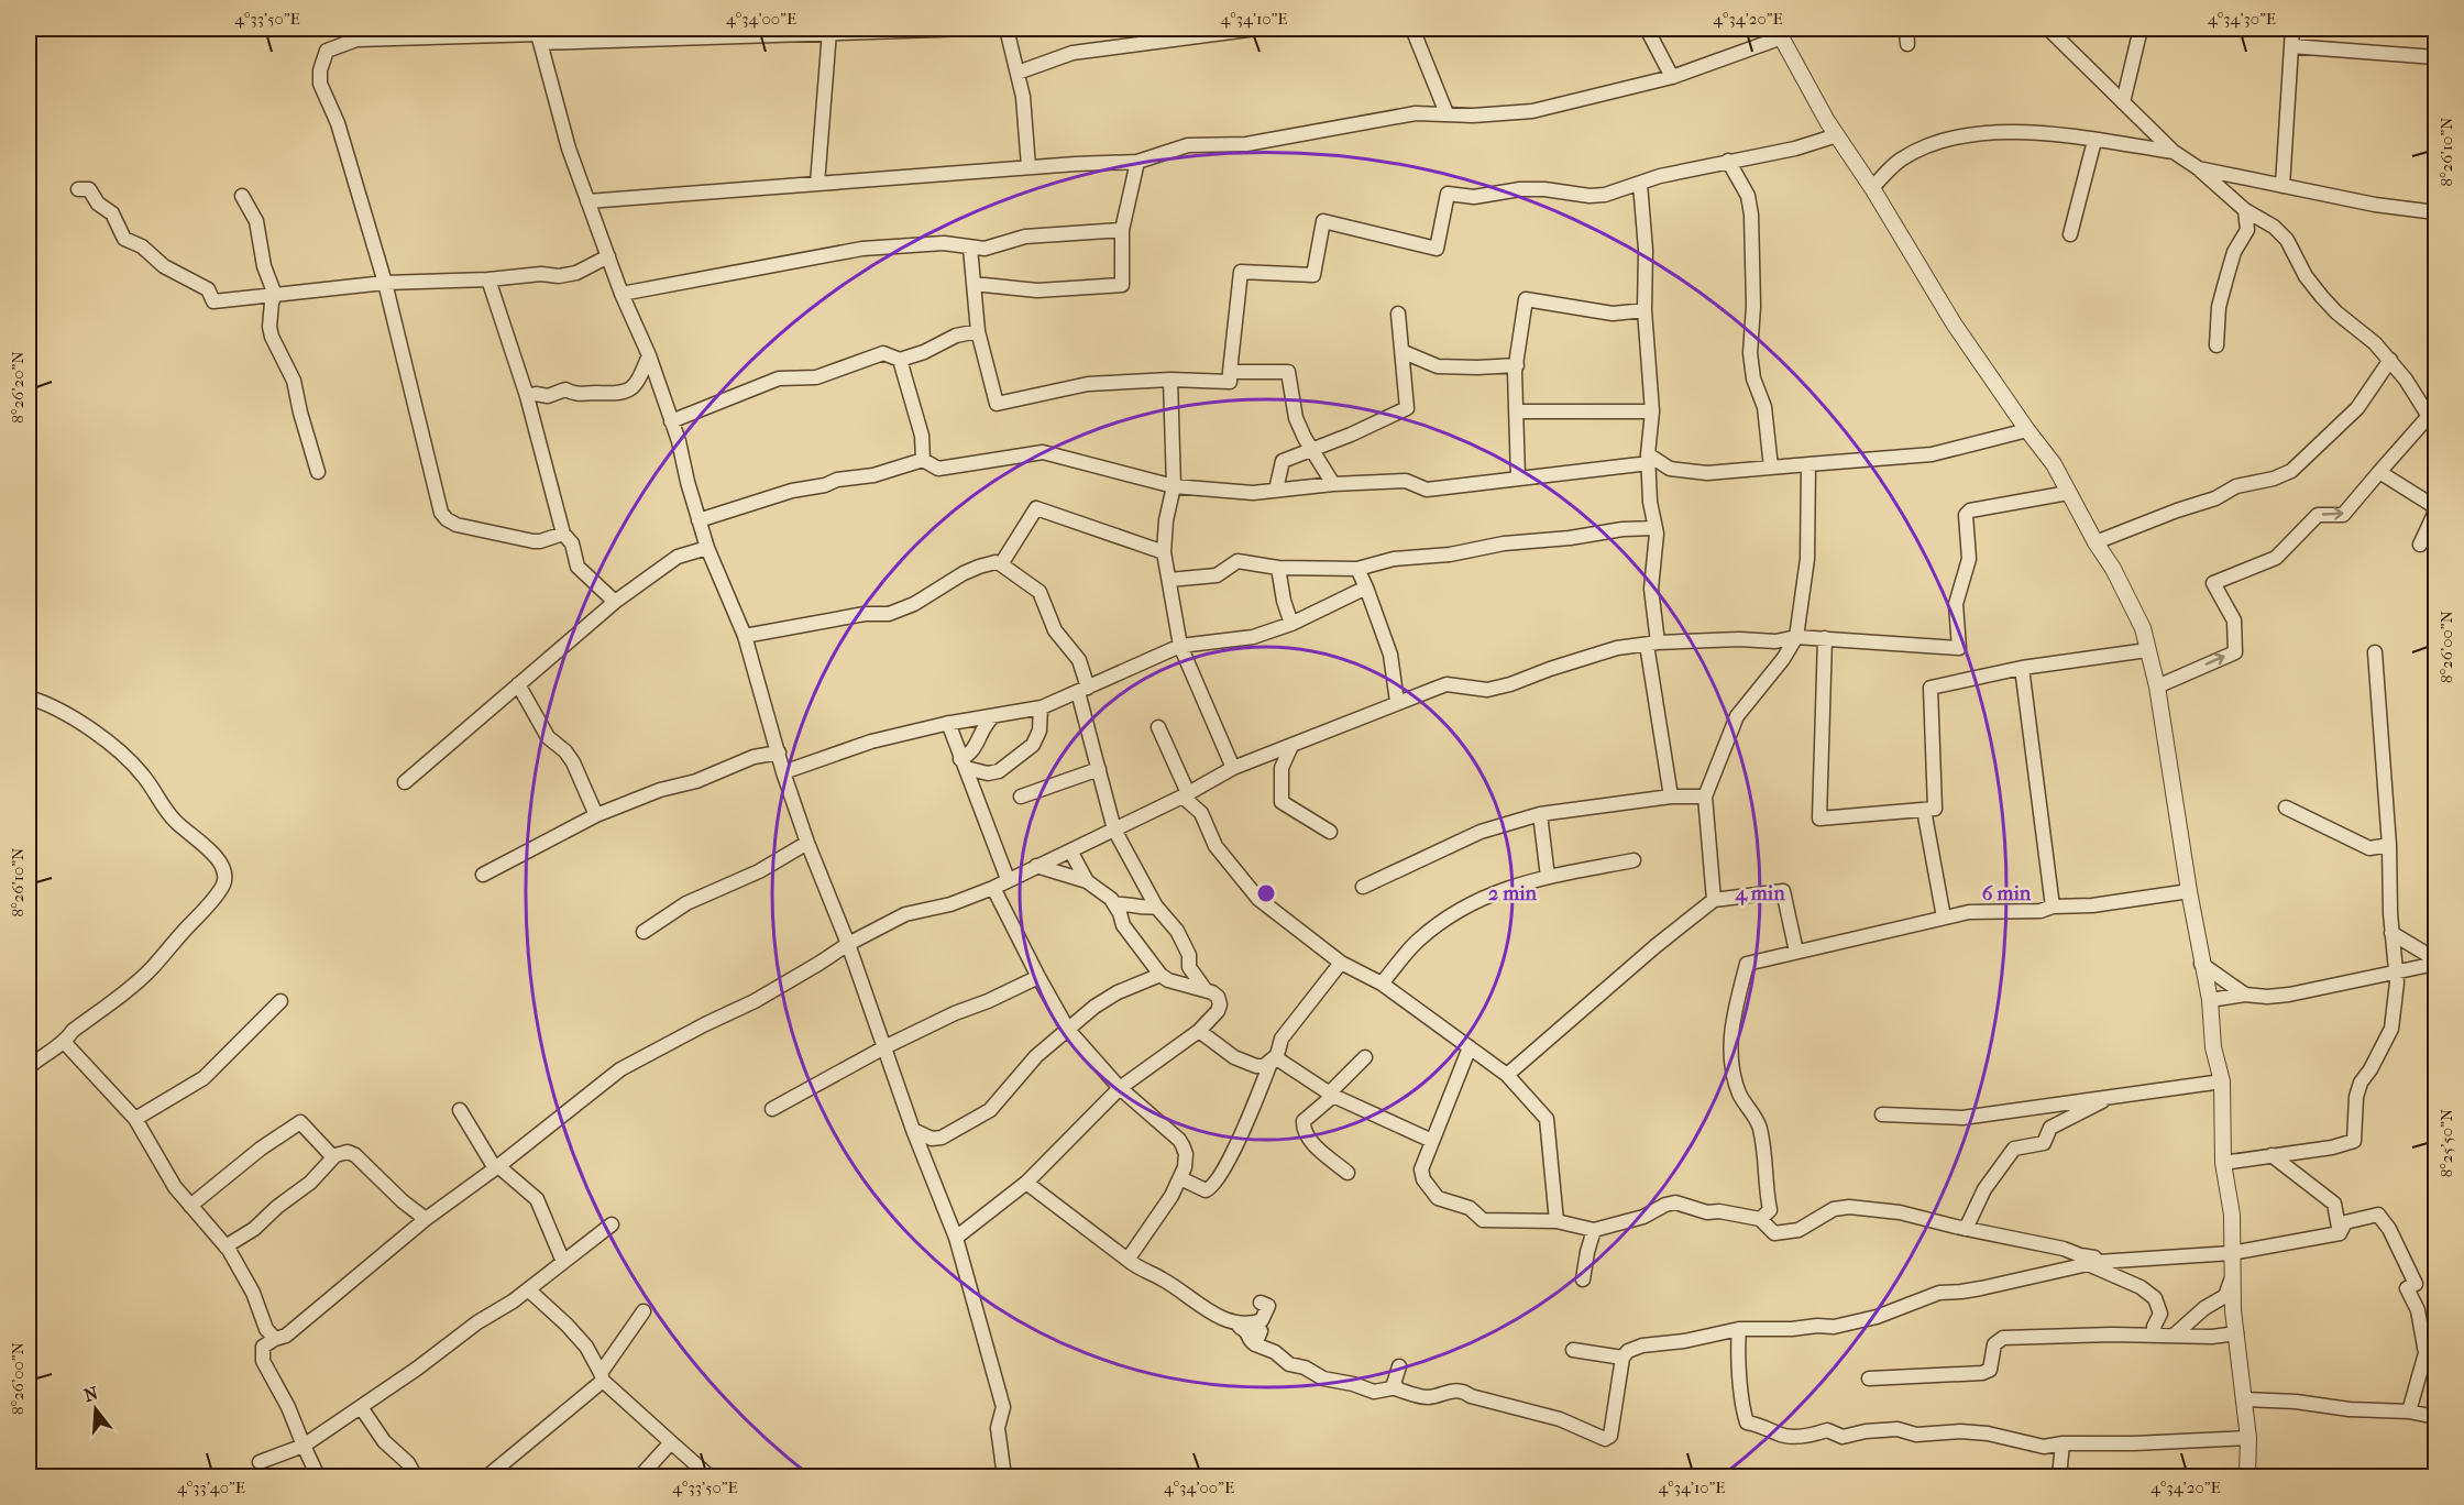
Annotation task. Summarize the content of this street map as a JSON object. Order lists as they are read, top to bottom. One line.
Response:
{"north":"top","coordinates":["4°33'50\"E","4°34'00\"E","4°34'10\"E","4°34'20\"E","4°34'30\"E","8°26'10\"N","8°26'20\"N","8°26'00\"N","8°25'50\"N","4°33'40\"E"],"rings":["2 min","4 min","6 min"]}
